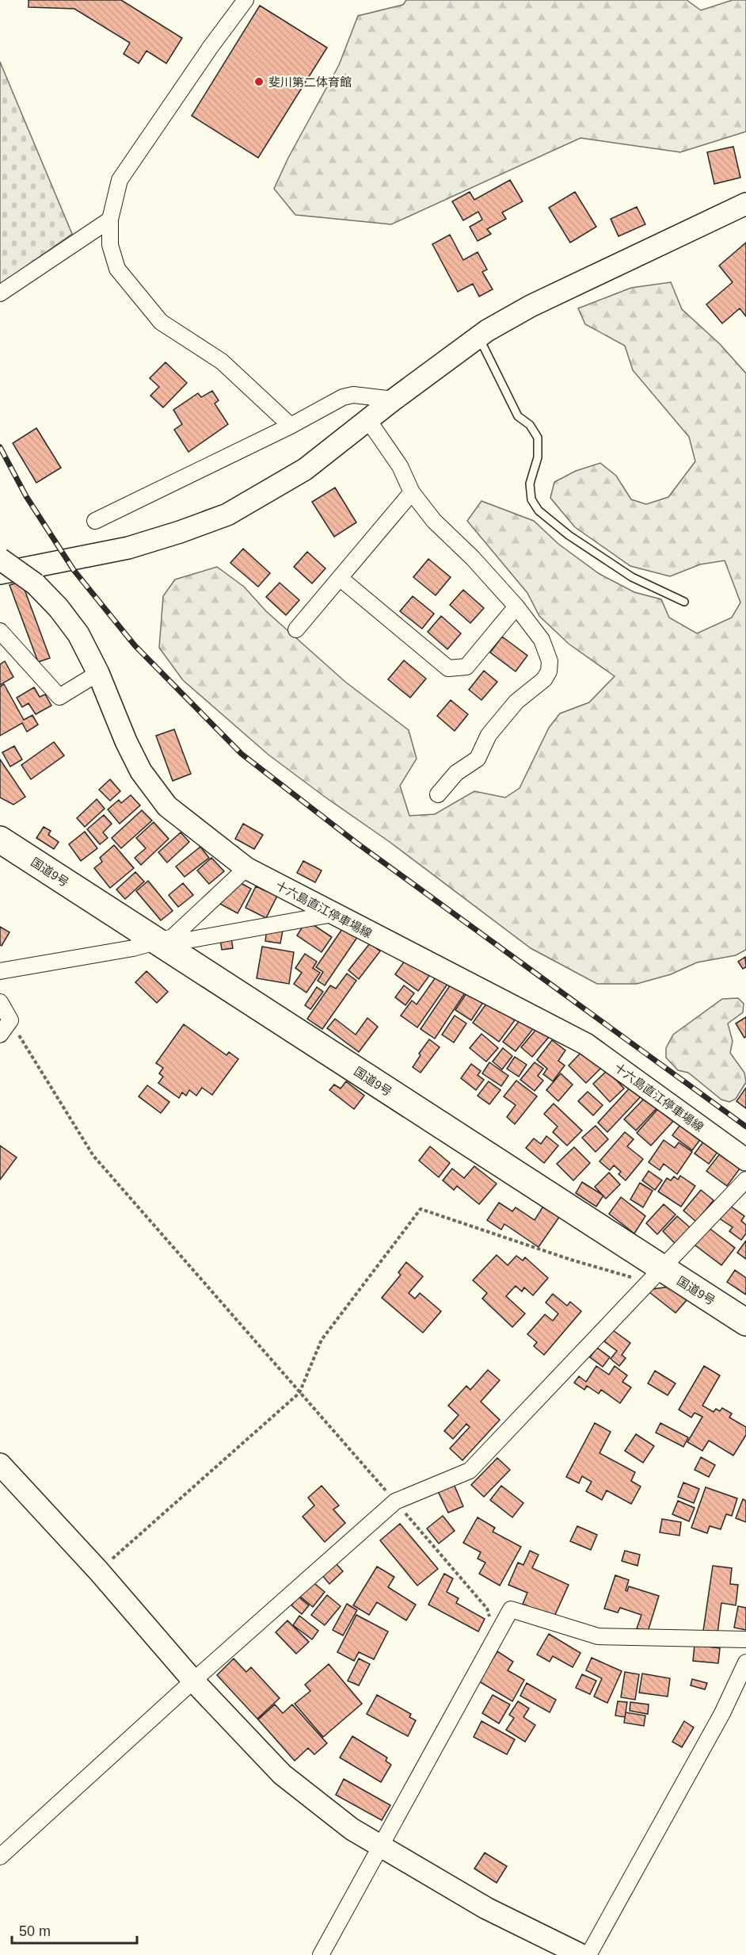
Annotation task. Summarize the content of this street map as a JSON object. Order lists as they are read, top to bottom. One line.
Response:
{"streets":{"highway":["国道9号"],"street":["十六島直江停車場線"]},"places":["斐川第二体育館"],"scale_bar":"50 m"}
